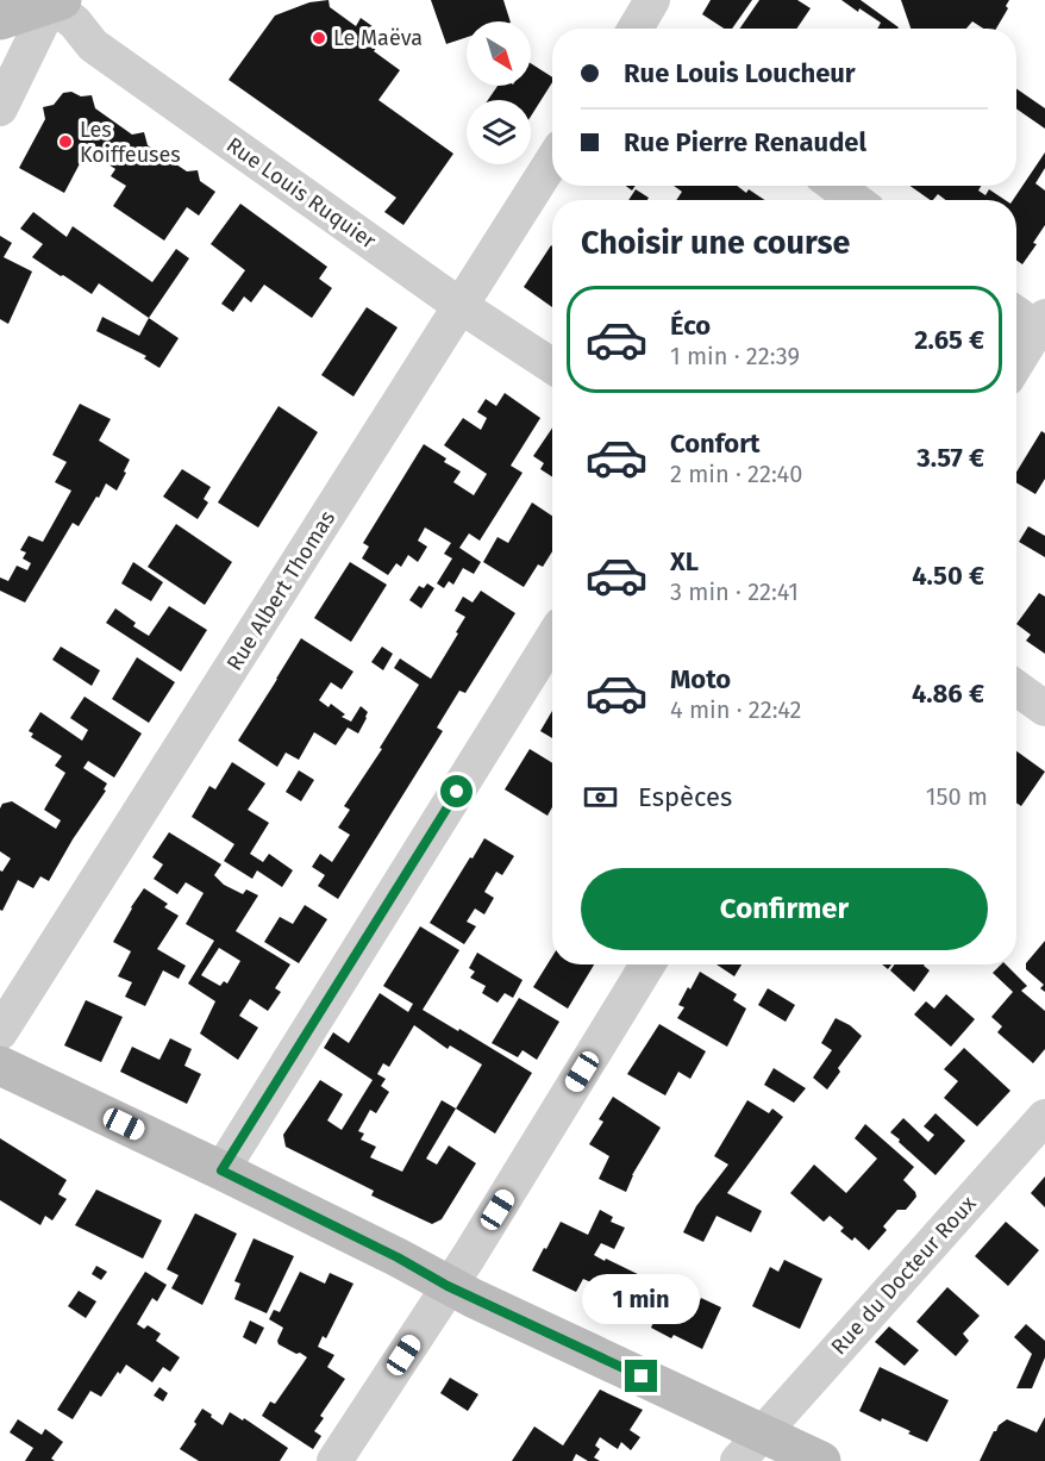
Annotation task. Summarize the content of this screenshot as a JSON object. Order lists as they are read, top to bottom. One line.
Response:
{"streets":{"street":["Rue Louis Ruquier","Rue Albert Thomas","Rue du Docteur Roux"]},"crossings":[["Rue Louis Ruquier","Rue Albert Thomas"]],"places":["Le Maëva","Les Koiffeuses"],"north":"bottom right","page":{"banner":["Rue Louis Loucheur","Rue Pierre Renaudel"],"heading":"Choisir une course","list":[{"name":"Éco","note":"1 min · 22:39","value":"2.65 €"},{"name":"Confort","note":"2 min · 22:40","value":"3.57 €"},{"name":"XL","note":"3 min · 22:41","value":"4.50 €"},{"name":"Moto","note":"4 min · 22:42","value":"4.86 €"}],"pay":["Espèces","150 m"],"buttons":"Confirmer","bubble":"1 min"}}
